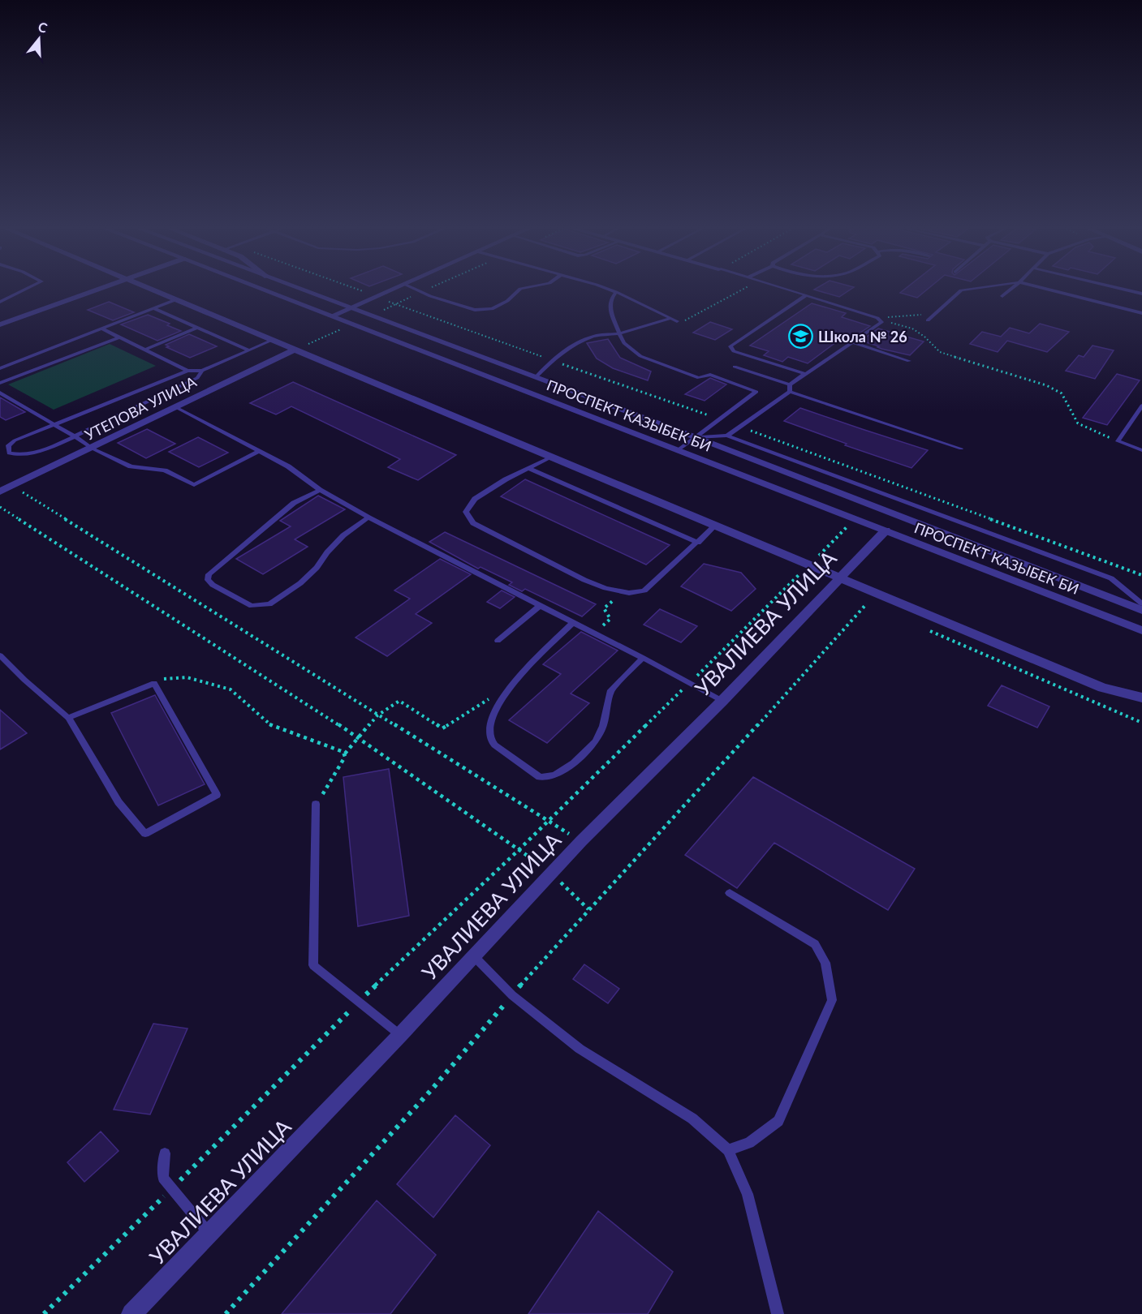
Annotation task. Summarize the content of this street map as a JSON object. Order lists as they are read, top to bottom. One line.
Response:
{"streets":{"street":["УТЕПОВА УЛИЦА","ПРОСПЕКТ КАЗЫБЕК БИ","УВАЛИЕВА УЛИЦА"]},"crossings":[["ПРОСПЕКТ КАЗЫБЕК БИ","УВАЛИЕВА УЛИЦА"]],"places":{"school or university":["Школа № 26"]},"north":"top"}
